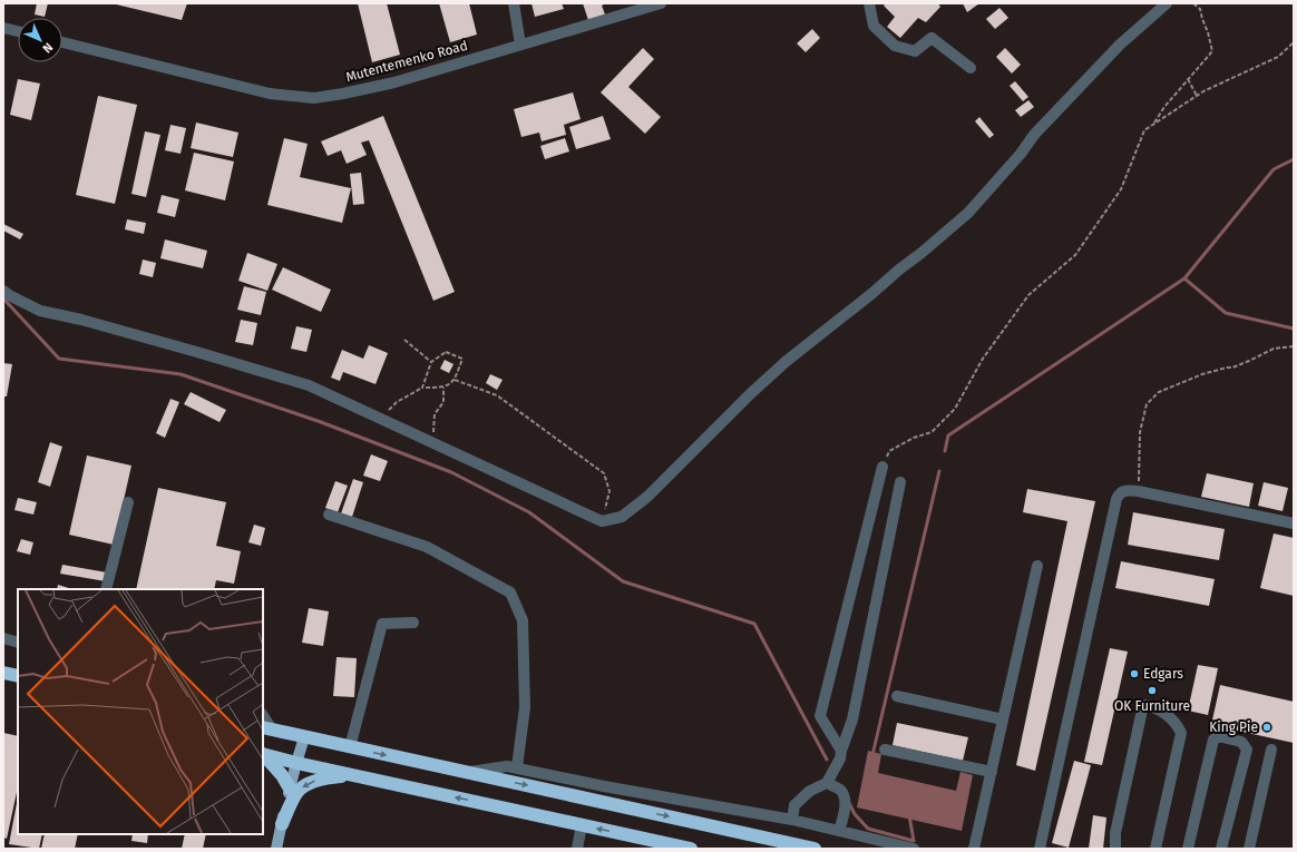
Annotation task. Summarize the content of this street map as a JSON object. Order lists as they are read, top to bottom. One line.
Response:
{"streets":{"street":["Mutentemenko Road"]},"places":["Edgars","OK Furniture","King Pie"],"north":"bottom right"}
